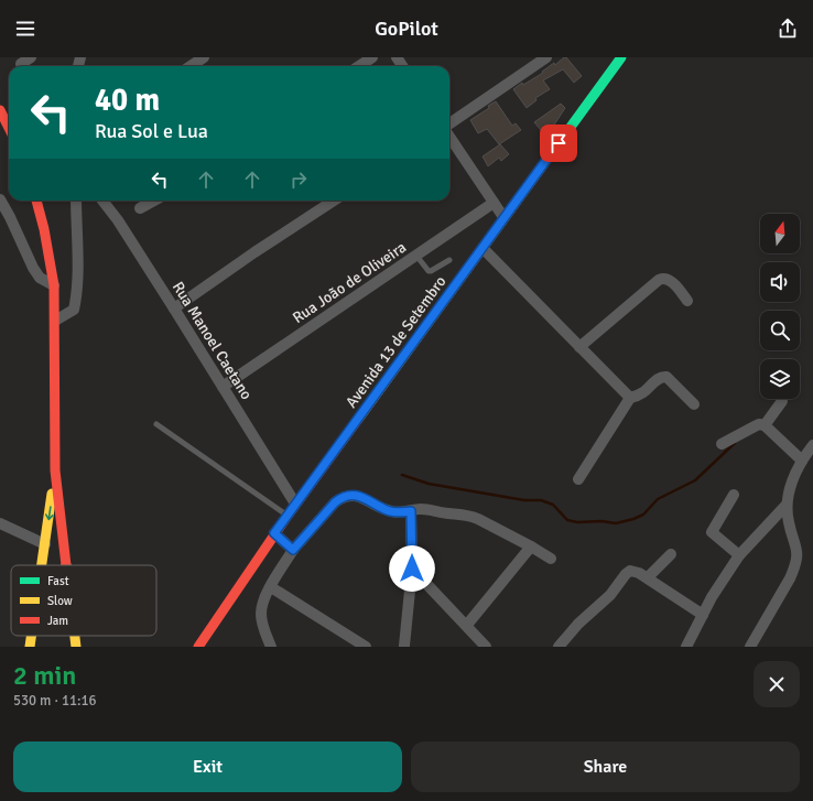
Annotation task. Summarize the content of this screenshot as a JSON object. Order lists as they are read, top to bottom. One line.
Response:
{"streets":{"main road":["Avenida 13 de Setembro"],"street":["Rua João de Oliveira","Rua Manoel Caetano"]},"crossings":[["Rua João de Oliveira","Rua Manoel Caetano"],["Rua Manoel Caetano","Avenida 13 de Setembro"]],"legend":["Fast","Slow","Jam"],"north":"top","page":{"header":"GoPilot","turn":["40 m","Rua Sol e Lua"],"heading":["2 min","530 m · 11:16"],"buttons":["Exit","Share"]}}
